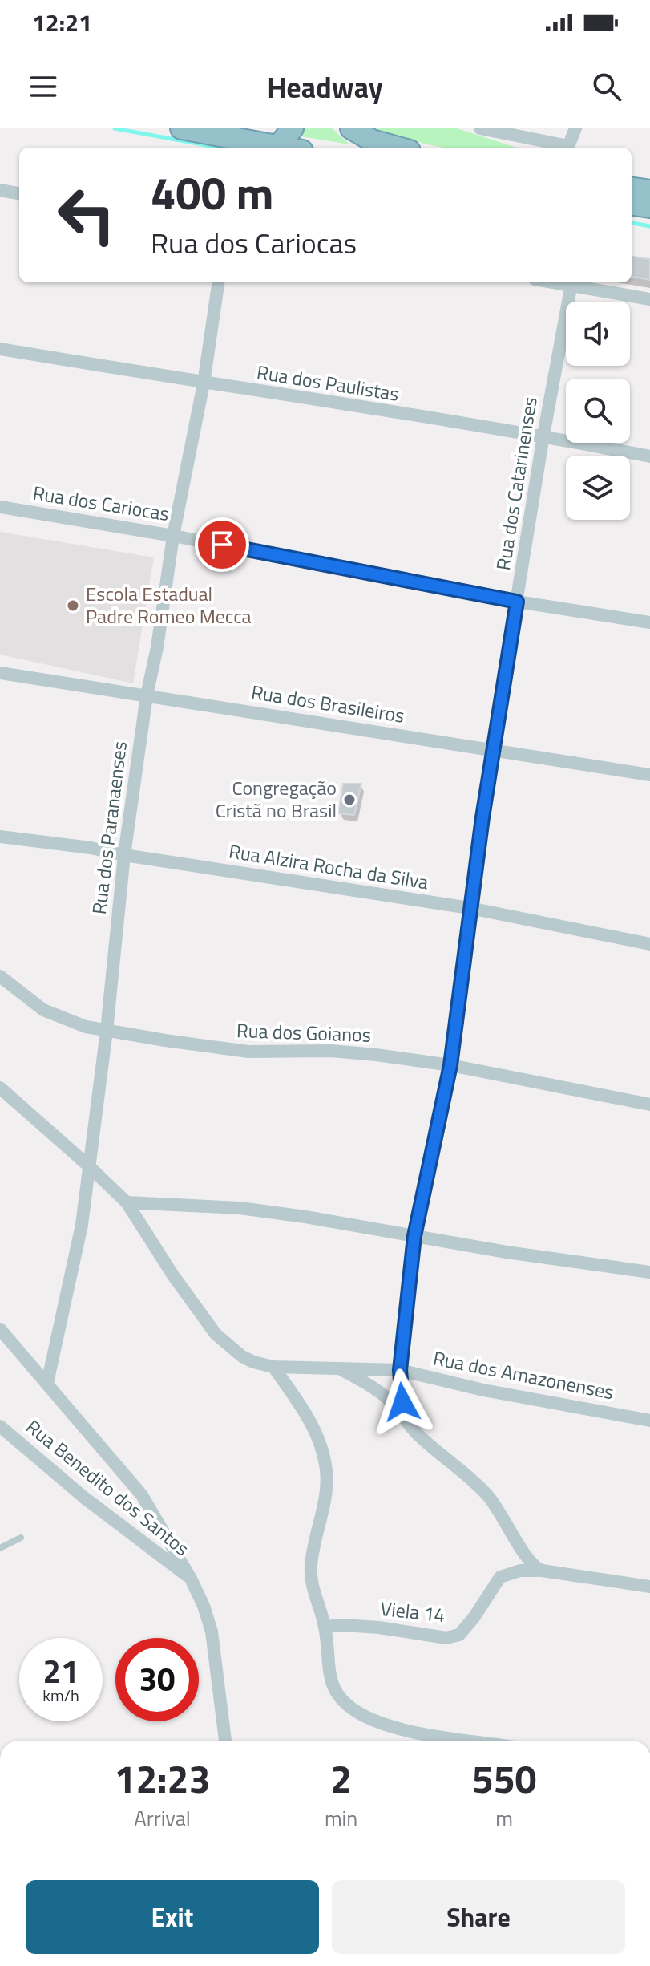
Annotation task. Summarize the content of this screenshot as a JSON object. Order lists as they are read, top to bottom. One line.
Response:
{"streets":{"street":["Rua dos Paulistas","Rua dos Catarinenses","Rua dos Cariocas","Rua dos Brasileiros","Rua dos Paranaenses","Rua Alzira Rocha da Silva","Rua dos Goianos","Rua dos Amazonenses","Rua Benedito dos Santos","Viela 14"]},"crossings":[["Rua dos Paulistas","Rua dos Catarinenses"],["Rua dos Paulistas","Rua dos Paranaenses"],["Rua dos Catarinenses","Rua dos Cariocas"],["Rua dos Catarinenses","Rua dos Brasileiros"],["Rua dos Catarinenses","Rua Alzira Rocha da Silva"],["Rua dos Catarinenses","Rua dos Goianos"],["Rua dos Catarinenses","Rua dos Amazonenses"],["Rua dos Cariocas","Rua dos Paranaenses"],["Rua dos Brasileiros","Rua dos Paranaenses"],["Rua dos Paranaenses","Rua Alzira Rocha da Silva"],["Rua dos Paranaenses","Rua dos Goianos"],["Rua dos Paranaenses","Rua dos Amazonenses"]],"places":["Escola Estadual Padre Romeo Mecca","Congregação Cristã no Brasil"],"page":{"status":"12:21","header":"Headway","turn":["400 m","Rua dos Cariocas"],"speed":"21 km/h","limit":"30","eta":["12:23","Arrival","2","min","550","m"],"buttons":["Exit","Share"]}}
